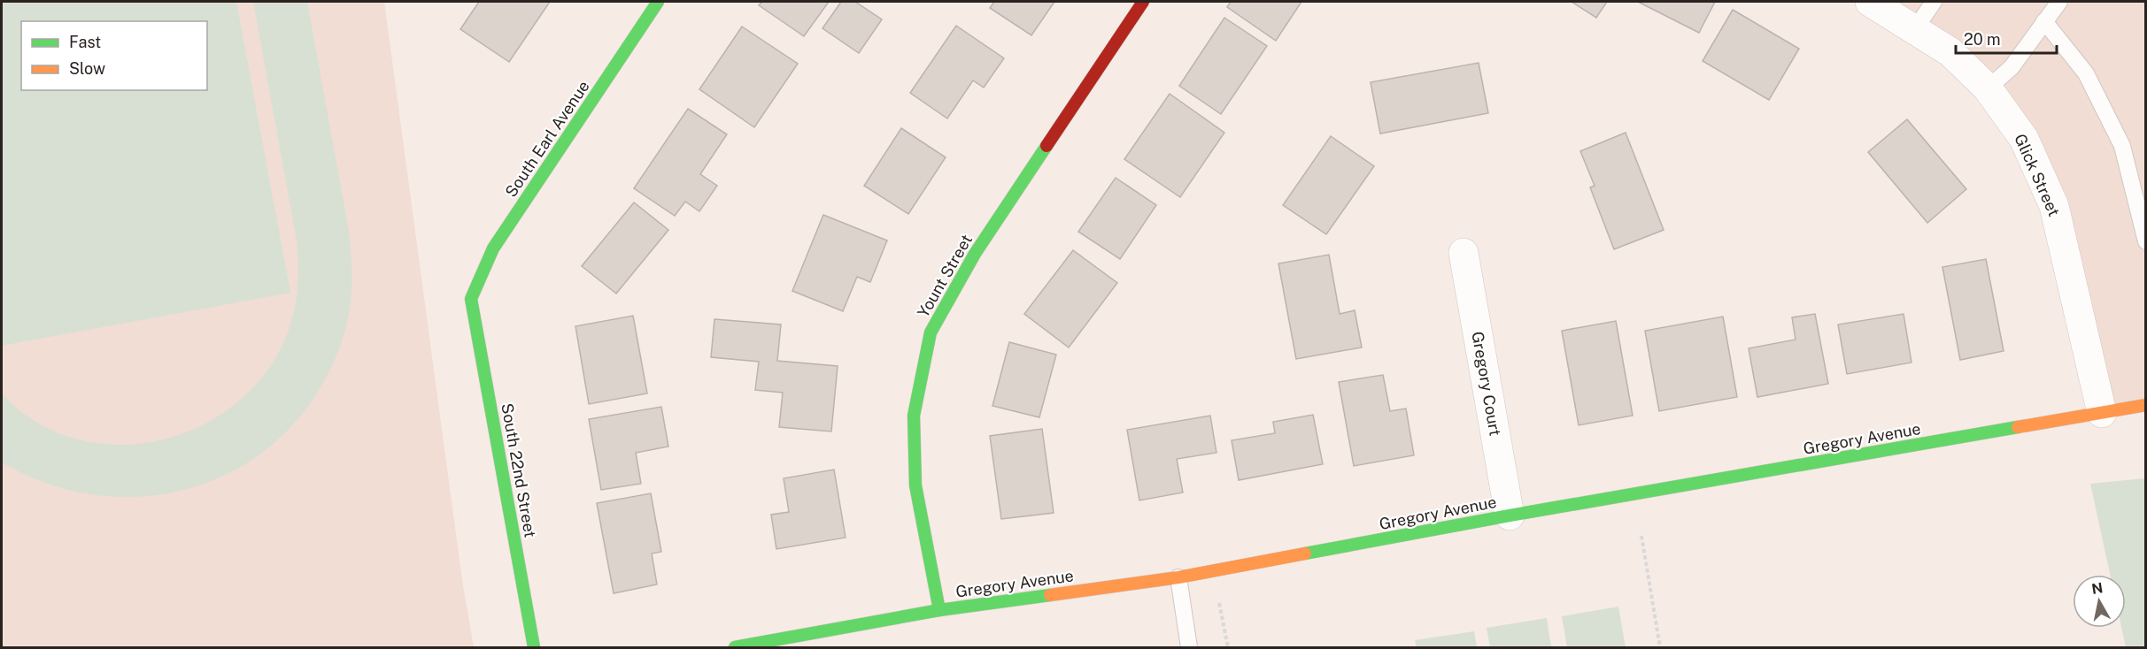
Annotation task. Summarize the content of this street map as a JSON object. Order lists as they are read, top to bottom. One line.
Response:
{"streets":{"street":["South Earl Avenue","Glick Street","Yount Street","Gregory Court","Gregory Avenue","South 22nd Street"]},"crossings":[["South Earl Avenue","South 22nd Street"],["Glick Street","Gregory Avenue"],["Yount Street","Gregory Avenue"],["Gregory Court","Gregory Avenue"]],"legend":["Fast","Slow"],"scale_bar":"20 m","north":"top"}
